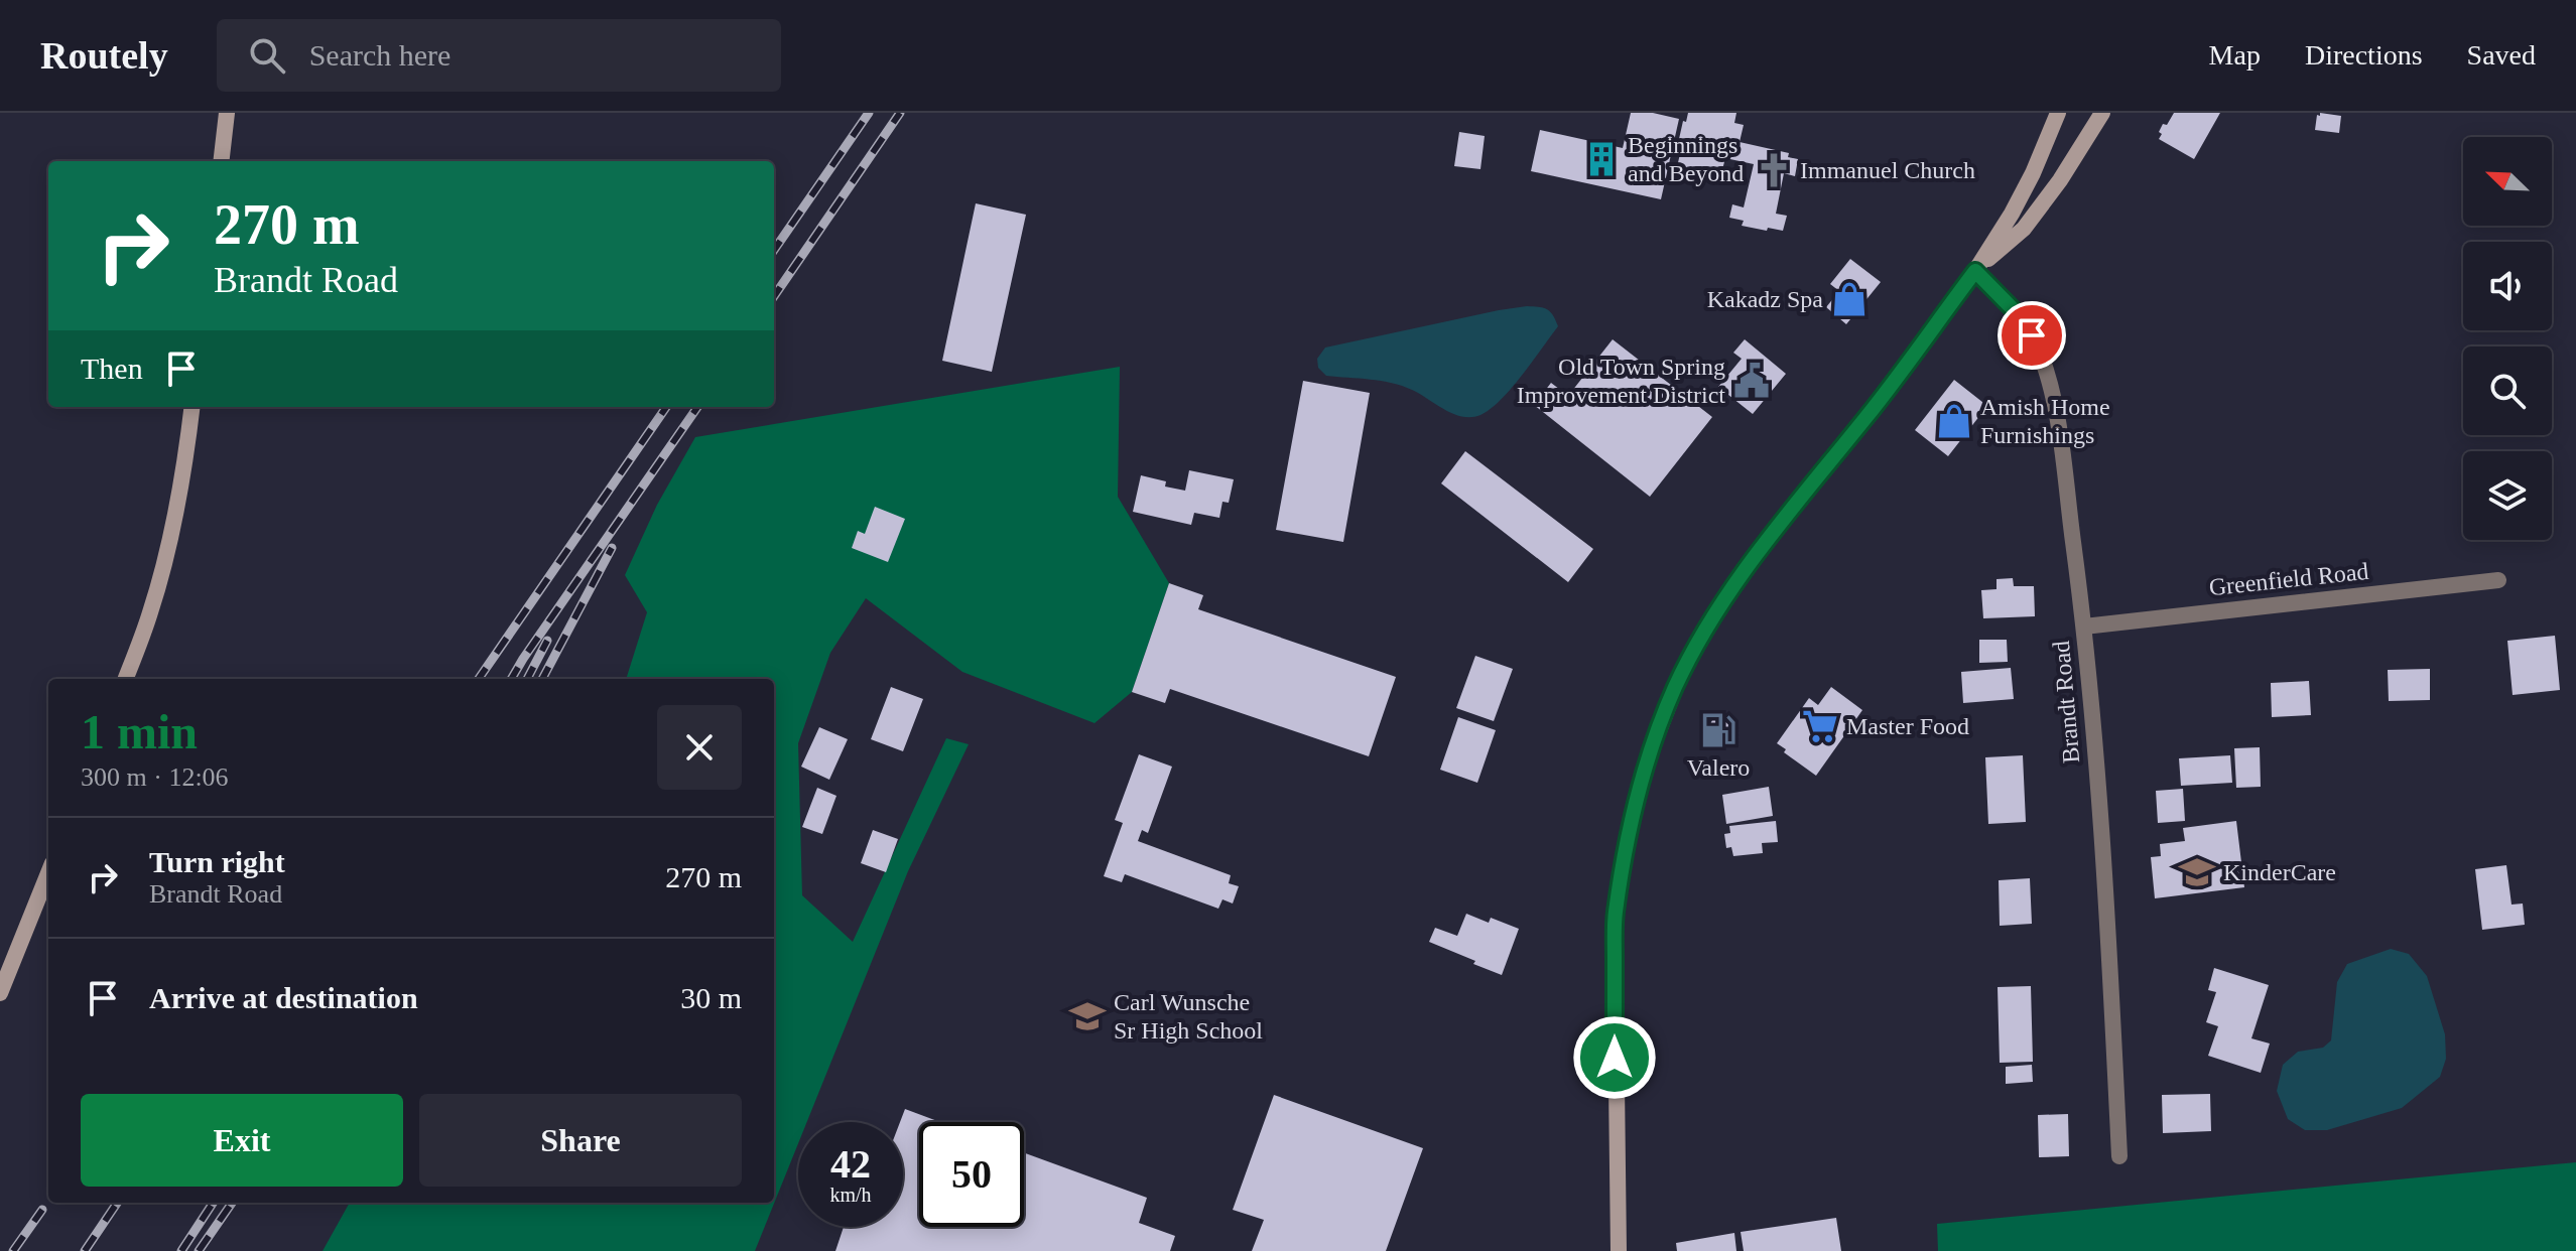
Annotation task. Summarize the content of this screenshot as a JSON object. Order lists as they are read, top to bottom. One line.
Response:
{"streets":{"street":["Greenfield Road","Brandt Road"]},"crossings":[["Greenfield Road","Brandt Road"]],"places":{"building":["Beginnings and Beyond"],"church":["Immanuel Church"],"shop":["Kakadz Spa","Amish Home Furnishings"],"public building":["Old Town Spring Improvement District"],"supermarket":["Master Food"],"fuel station":["Valero"],"school or university":["KinderCare","Carl Wunsche Sr High School"]},"north":"top left","page":{"header":"Routely","search":"Search here","nav":["Map","Directions","Saved"],"turn":["270 m","Brandt Road"],"then":"Then","heading":["1 min","300 m · 12:06"],"list":[{"name":"Turn right","note":"Brandt Road","value":"270 m"},{"name":"Arrive at destination","value":"30 m"}],"buttons":["Exit","Share"],"speed":"42 km/h","limit":"50"}}
